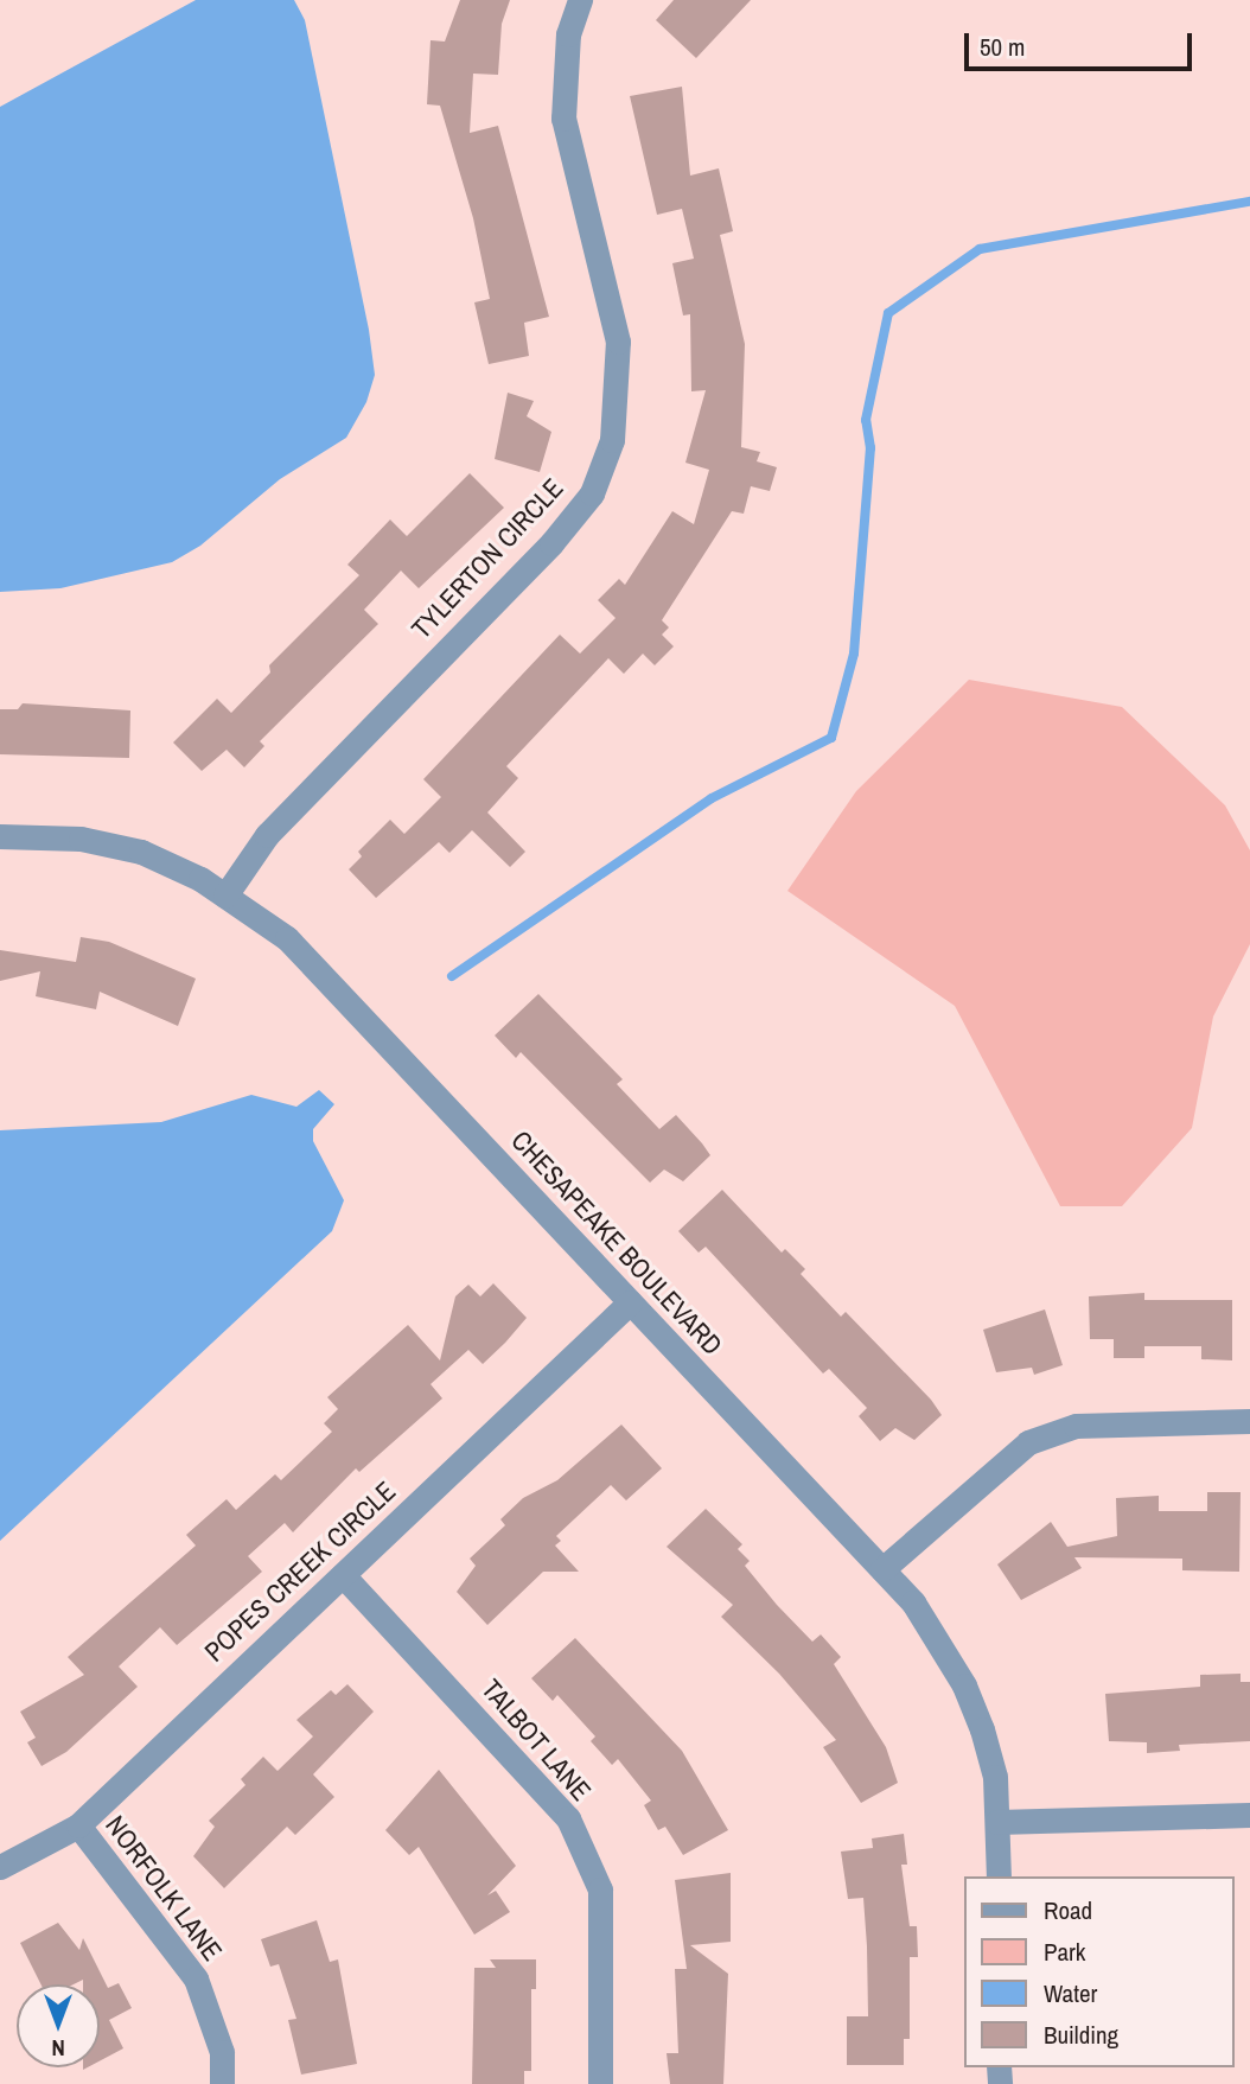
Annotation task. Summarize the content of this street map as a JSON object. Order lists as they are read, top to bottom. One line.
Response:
{"streets":{"street":["TYLERTON CIRCLE","CHESAPEAKE BOULEVARD","POPES CREEK CIRCLE","TALBOT LANE","NORFOLK LANE"]},"crossings":[["TYLERTON CIRCLE","CHESAPEAKE BOULEVARD"],["CHESAPEAKE BOULEVARD","POPES CREEK CIRCLE"],["POPES CREEK CIRCLE","TALBOT LANE"],["POPES CREEK CIRCLE","NORFOLK LANE"]],"legend":["Road","Park","Water","Building"],"scale_bar":"50 m","north":"bottom"}
